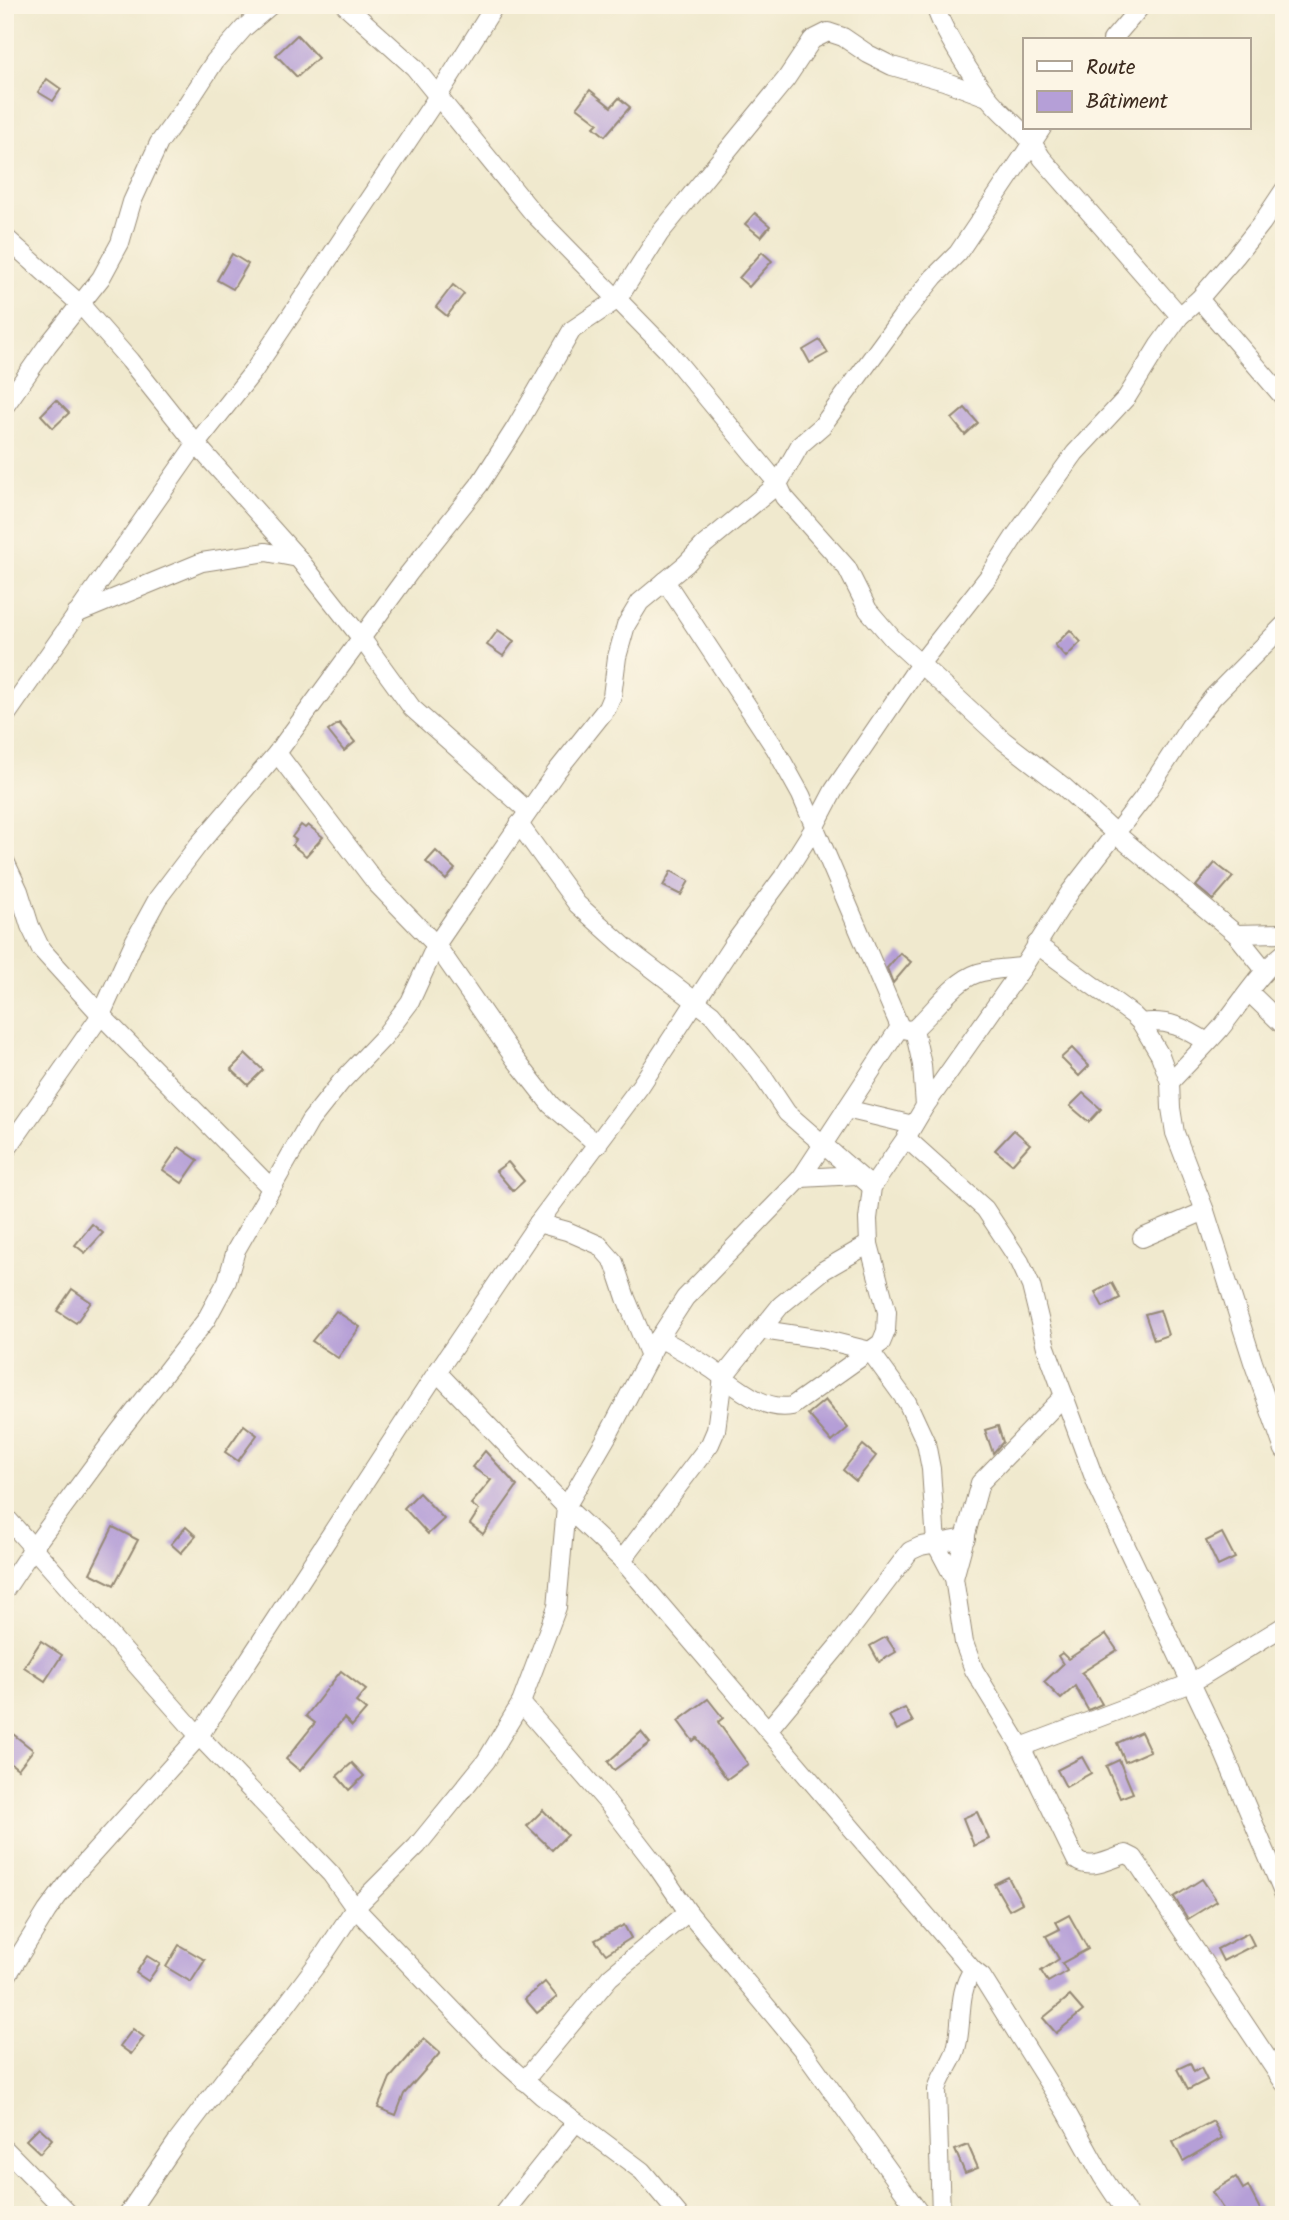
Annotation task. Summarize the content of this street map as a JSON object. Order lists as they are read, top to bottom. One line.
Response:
{"legend":["Route","Bâtiment"]}
